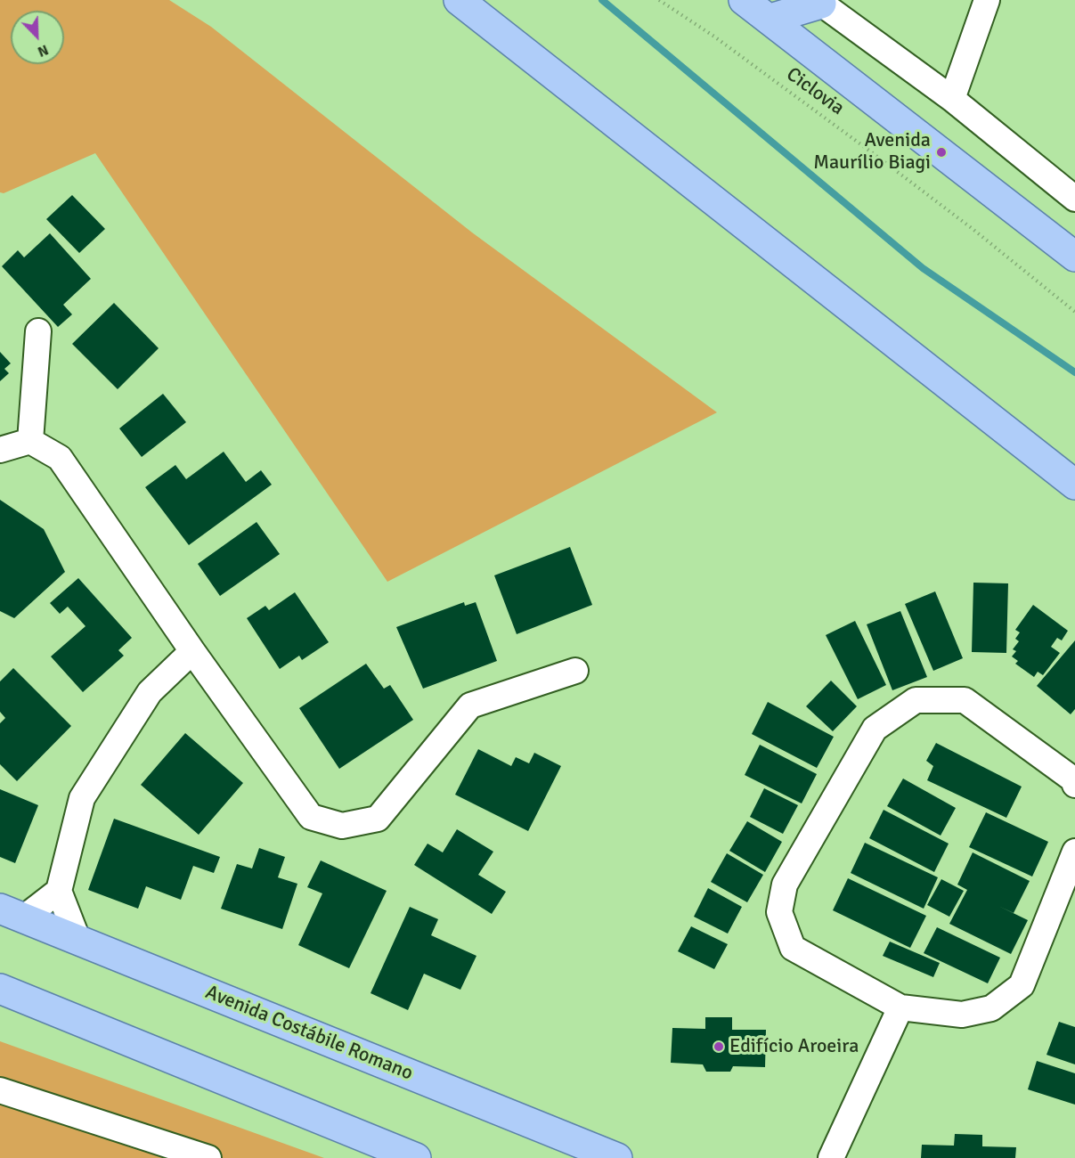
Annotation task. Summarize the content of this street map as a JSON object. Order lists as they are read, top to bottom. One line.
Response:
{"streets":{"main road":["Avenida Costábile Romano"],"path":["Ciclovia"]},"places":["Avenida Maurílio Biagi","Edifício Aroeira"],"north":"bottom right"}
